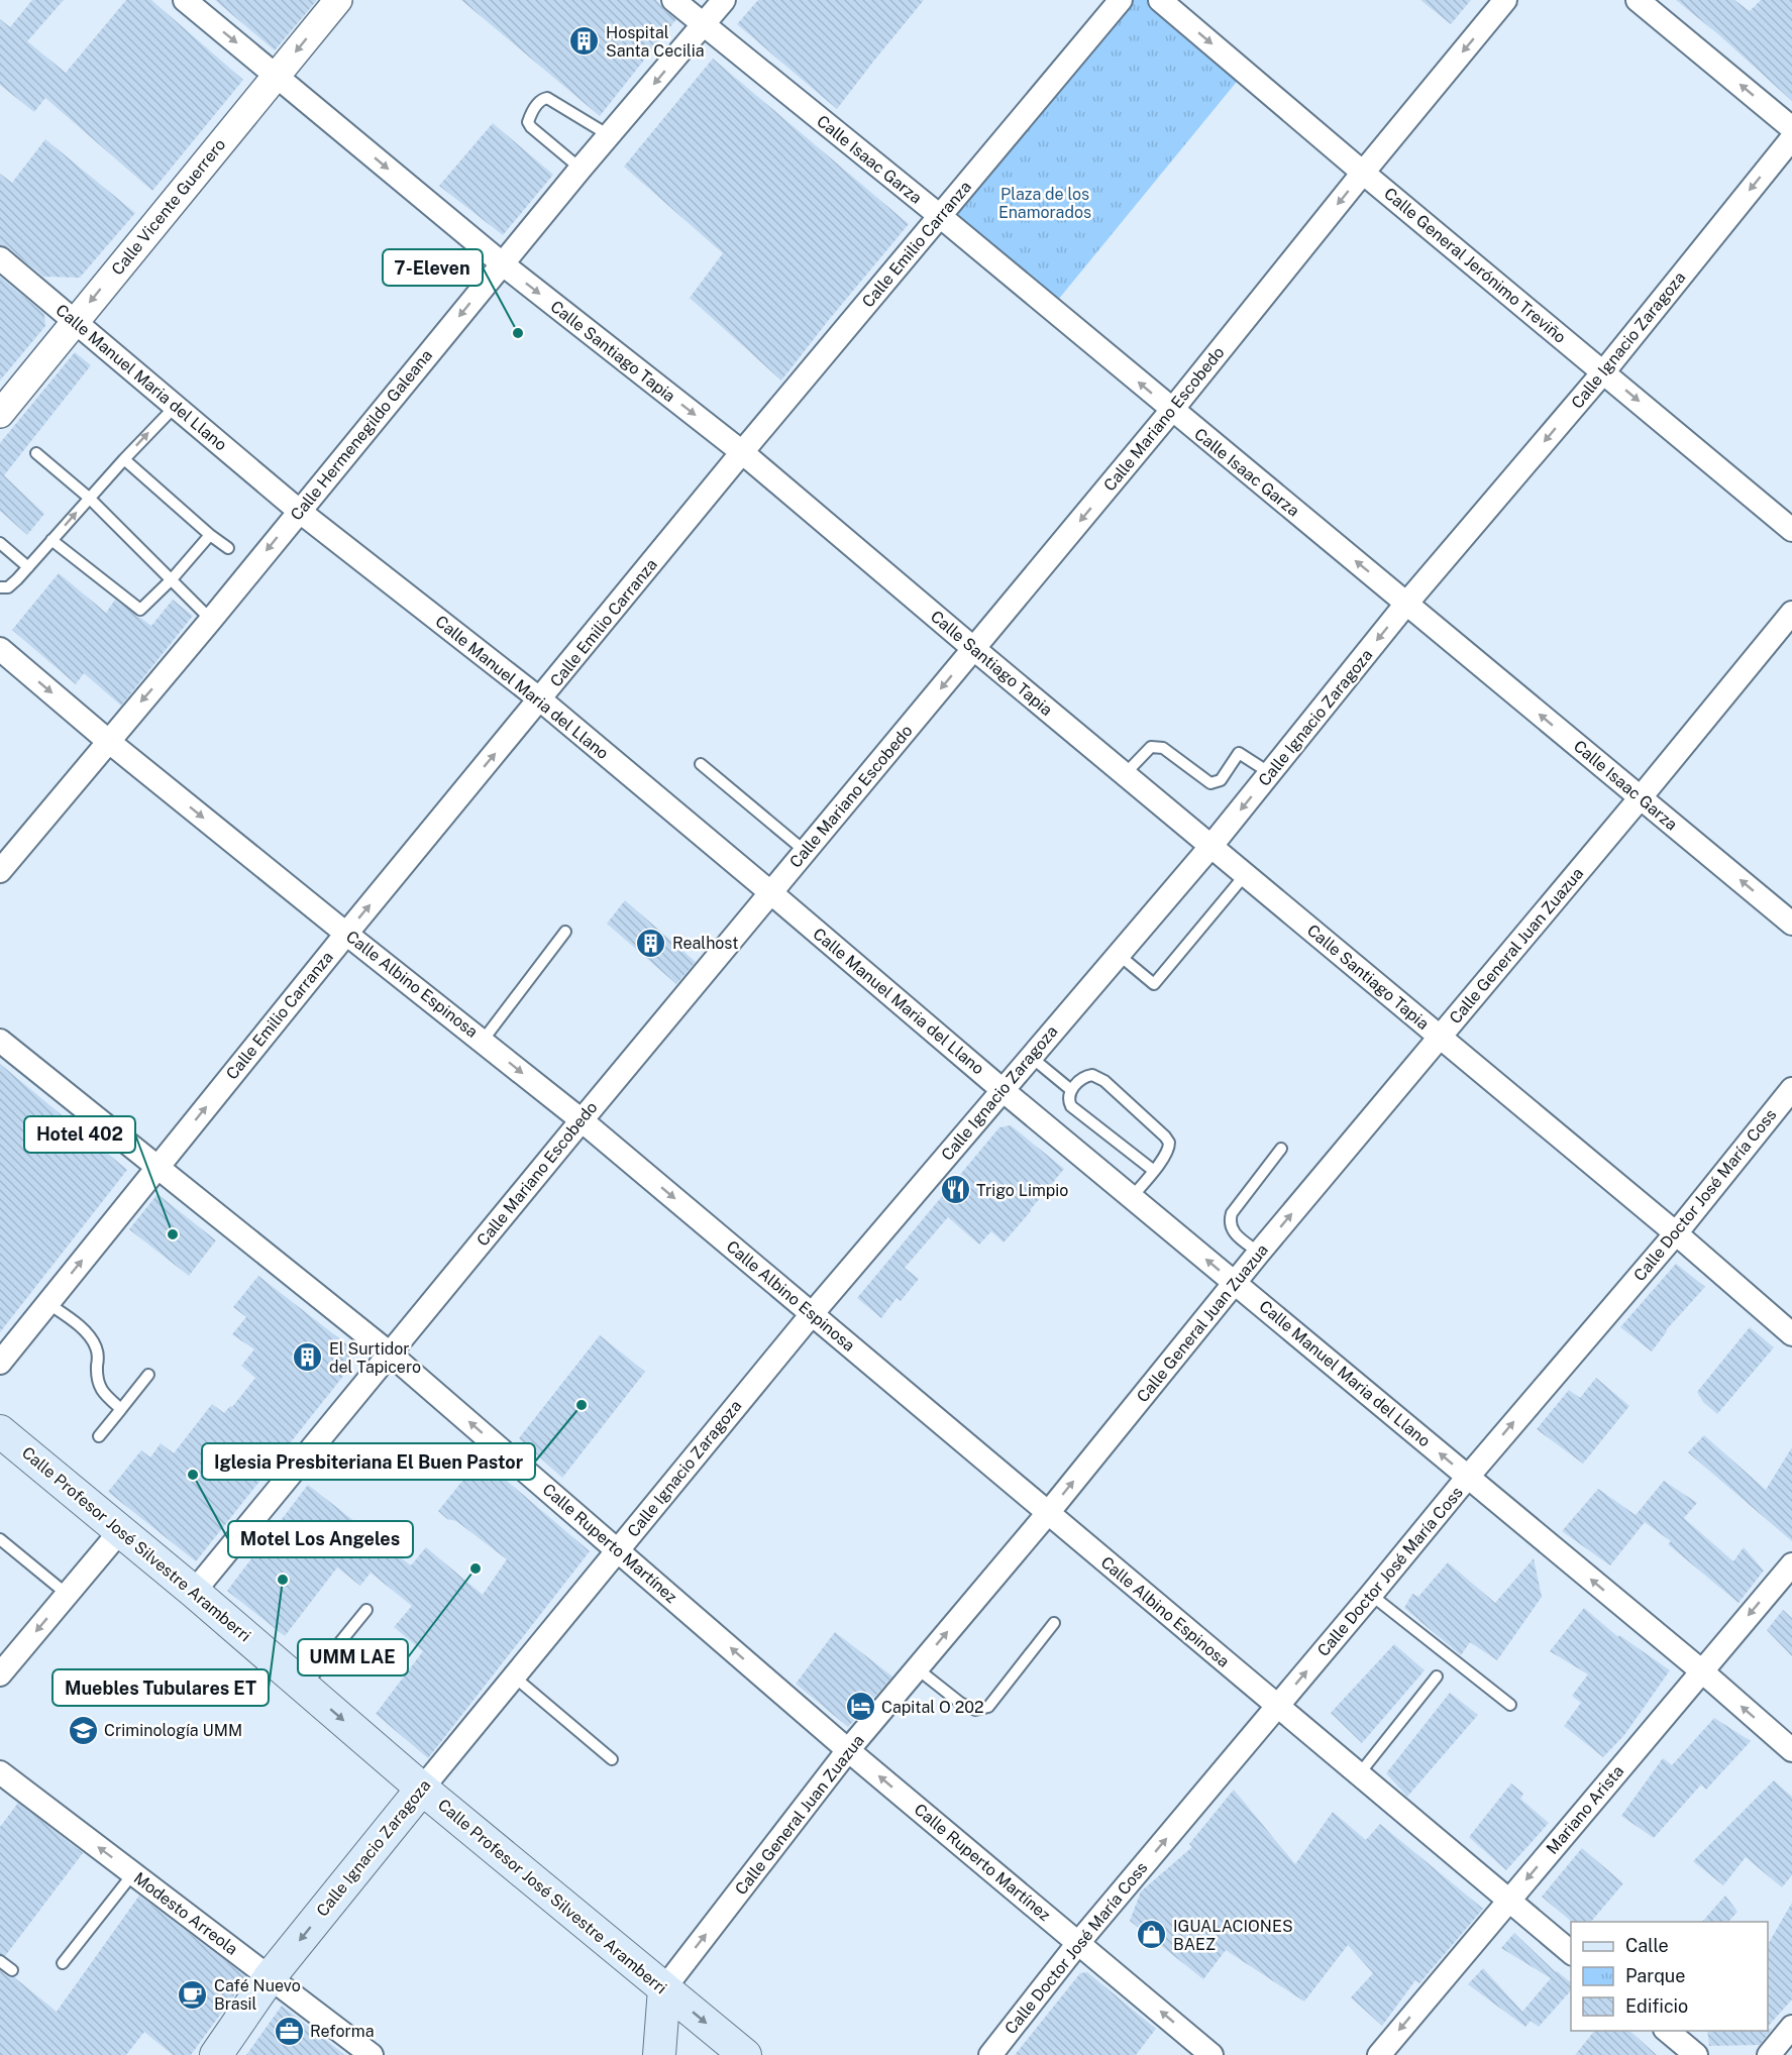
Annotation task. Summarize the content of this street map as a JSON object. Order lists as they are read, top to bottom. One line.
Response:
{"streets":{"main road":["Calle Ignacio Zaragoza","Calle Profesor José Silvestre Aramberri"],"street":["Calle Isaac Garza","Calle Vicente Guerrero","Calle Emilio Carranza","Calle General Jerónimo Treviño","Calle Santiago Tapia","Calle Manuel Maria del Llano","Calle Mariano Escobedo","Calle Hermenegildo Galeana","Calle General Juan Zuazua","Calle Albino Espinosa","Calle Doctor José María Coss","Calle Ruperto Martínez","Mariano Arista","Modesto Arreola"]},"crossings":[["Calle Isaac Garza","Calle Emilio Carranza"],["Calle Isaac Garza","Calle Ignacio Zaragoza"],["Calle Isaac Garza","Calle Mariano Escobedo"],["Calle Isaac Garza","Calle Hermenegildo Galeana"],["Calle Isaac Garza","Calle General Juan Zuazua"],["Calle Vicente Guerrero","Calle Santiago Tapia"],["Calle Vicente Guerrero","Calle Manuel Maria del Llano"],["Calle Emilio Carranza","Calle Santiago Tapia"],["Calle Emilio Carranza","Calle Manuel Maria del Llano"],["Calle Emilio Carranza","Calle Albino Espinosa"],["Calle Emilio Carranza","Calle Ruperto Martínez"],["Calle General Jerónimo Treviño","Calle Ignacio Zaragoza"],["Calle General Jerónimo Treviño","Calle Mariano Escobedo"],["Calle Ignacio Zaragoza","Calle Santiago Tapia"],["Calle Ignacio Zaragoza","Calle Manuel Maria del Llano"],["Calle Ignacio Zaragoza","Calle Albino Espinosa"],["Calle Ignacio Zaragoza","Calle Ruperto Martínez"],["Calle Ignacio Zaragoza","Calle Profesor José Silvestre Aramberri"],["Calle Ignacio Zaragoza","Modesto Arreola"],["Calle Santiago Tapia","Calle Mariano Escobedo"],["Calle Santiago Tapia","Calle Hermenegildo Galeana"],["Calle Santiago Tapia","Calle General Juan Zuazua"],["Calle Santiago Tapia","Calle Doctor José María Coss"],["Calle Manuel Maria del Llano","Calle Mariano Escobedo"],["Calle Manuel Maria del Llano","Calle Hermenegildo Galeana"],["Calle Manuel Maria del Llano","Calle General Juan Zuazua"],["Calle Manuel Maria del Llano","Calle Doctor José María Coss"],["Calle Manuel Maria del Llano","Mariano Arista"],["Calle Mariano Escobedo","Calle Albino Espinosa"],["Calle Mariano Escobedo","Calle Ruperto Martínez"],["Calle Mariano Escobedo","Calle Profesor José Silvestre Aramberri"],["Calle Hermenegildo Galeana","Calle Albino Espinosa"],["Calle General Juan Zuazua","Calle Albino Espinosa"],["Calle General Juan Zuazua","Calle Ruperto Martínez"],["Calle General Juan Zuazua","Calle Profesor José Silvestre Aramberri"],["Calle Albino Espinosa","Calle Doctor José María Coss"],["Calle Albino Espinosa","Mariano Arista"],["Calle Doctor José María Coss","Calle Ruperto Martínez"]],"one_way":["Calle Isaac Garza","Calle Vicente Guerrero","Calle Emilio Carranza","Calle General Jerónimo Treviño","Calle Ignacio Zaragoza","Calle Manuel Maria del Llano","Calle Mariano Escobedo","Calle Hermenegildo Galeana","Calle General Juan Zuazua","Calle Albino Espinosa","Calle Doctor José María Coss","Calle Ruperto Martínez","Mariano Arista","Modesto Arreola"],"parks":["Plaza de los Enamorados"],"places":{"building":["Hospital Santa Cecilia","Realhost","El Surtidor del Tapicero"],"other":["7-Eleven","Hotel 402","Iglesia Presbiteriana El Buen Pastor","Motel Los Angeles","UMM LAE","Muebles Tubulares ET"],"restaurant":["Trigo Limpio"],"hotel":["Capital O 202"],"school or university":["Criminología UMM"],"shop":["IGUALACIONES BAEZ"],"cafe":["Café Nuevo Brasil"],"office":["Reforma"]},"legend":["Calle","Parque","Edificio"]}
